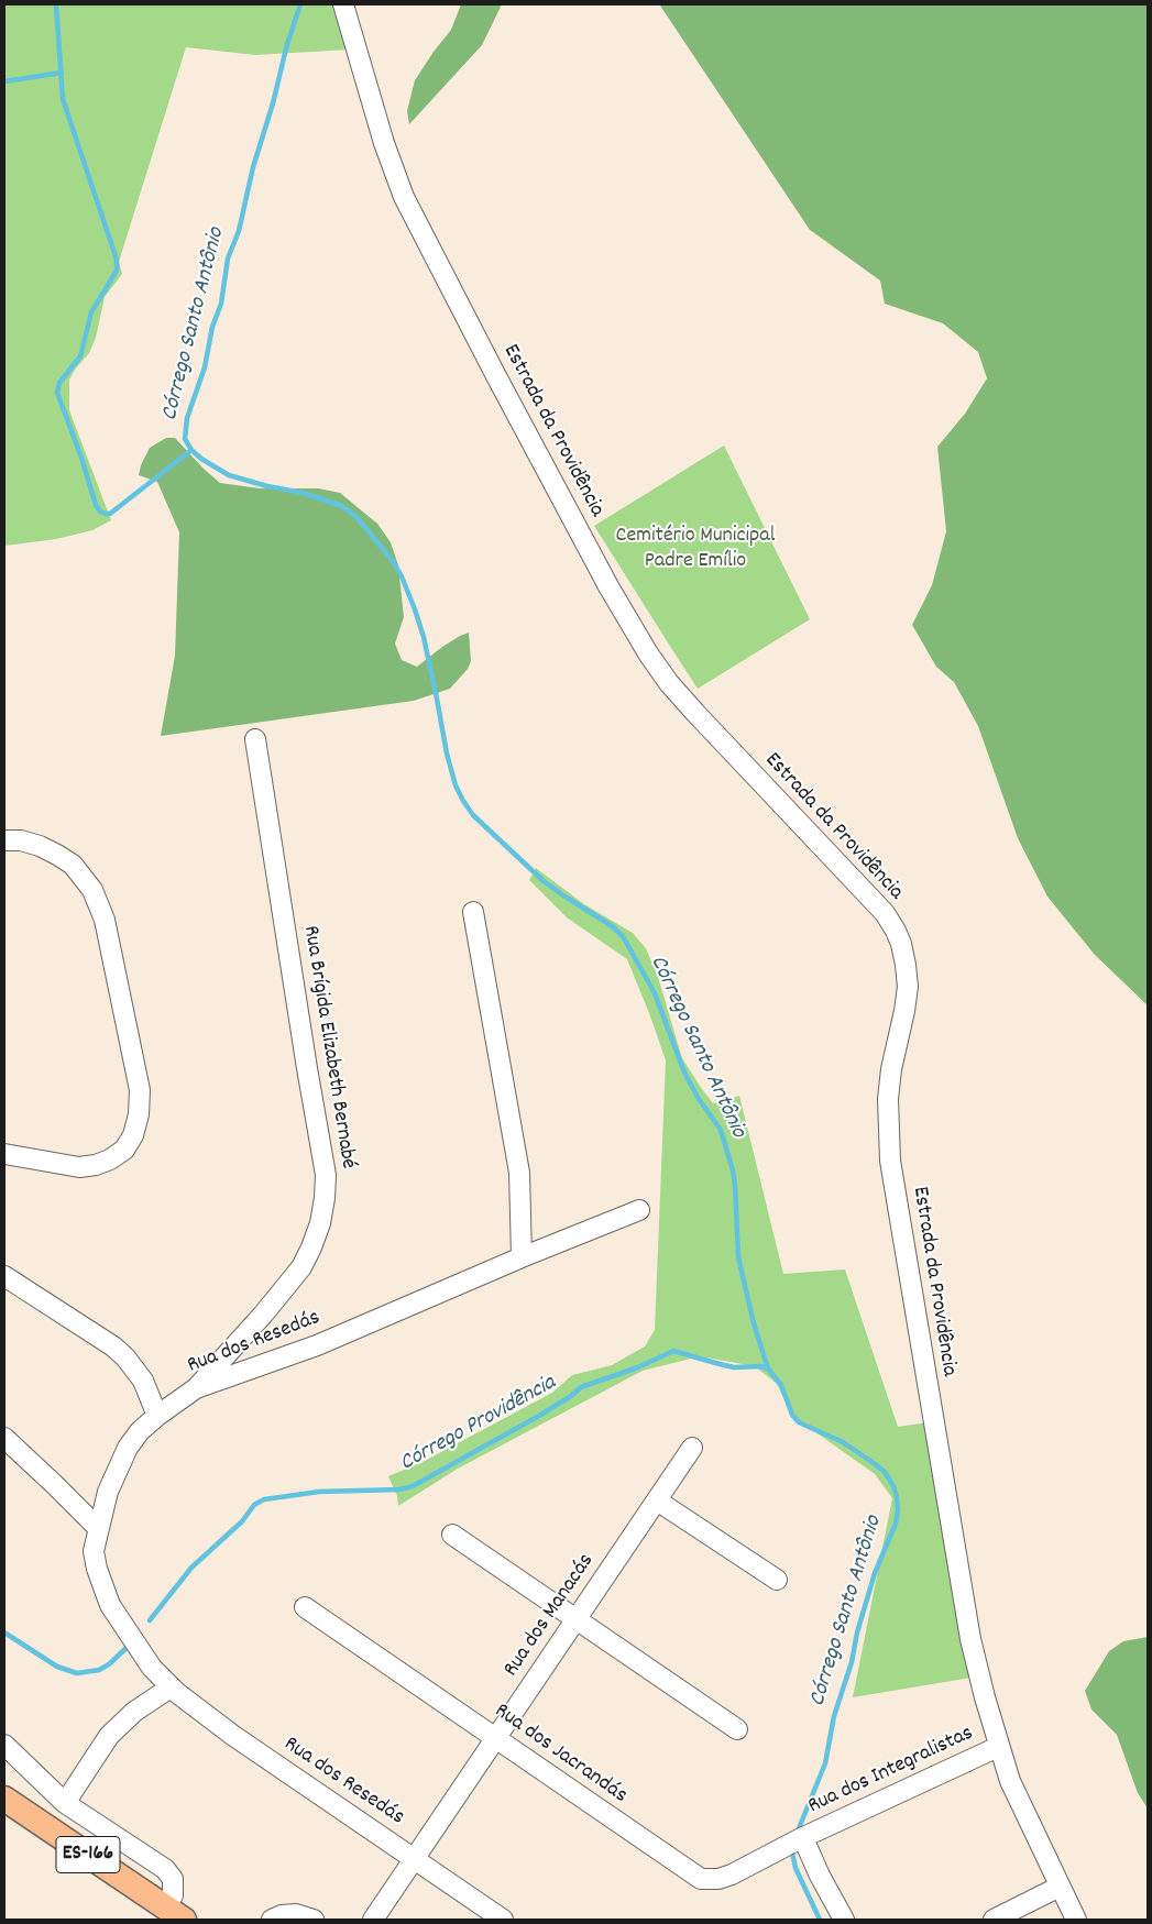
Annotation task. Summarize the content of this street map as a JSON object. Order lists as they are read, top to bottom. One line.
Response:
{"streets":{"main road":["ES-166"],"street":["Estrada da Providência","Rua Brígida Elizabeth Bernabé","Rua dos Resedás","Rua dos Manacás","Rua dos Jacrandás","Rua dos Integralistas"]},"crossings":[["Estrada da Providência","Rua dos Integralistas"],["Rua Brígida Elizabeth Bernabé","Rua dos Resedás"],["Rua dos Resedás","Rua dos Manacás"],["Rua dos Manacás","Rua dos Jacrandás"],["Rua dos Jacrandás","Rua dos Integralistas"]],"water":["Córrego Santo Antônio","Córrego Providência"],"parks":["Cemitério Municipal Padre Emílio"]}
